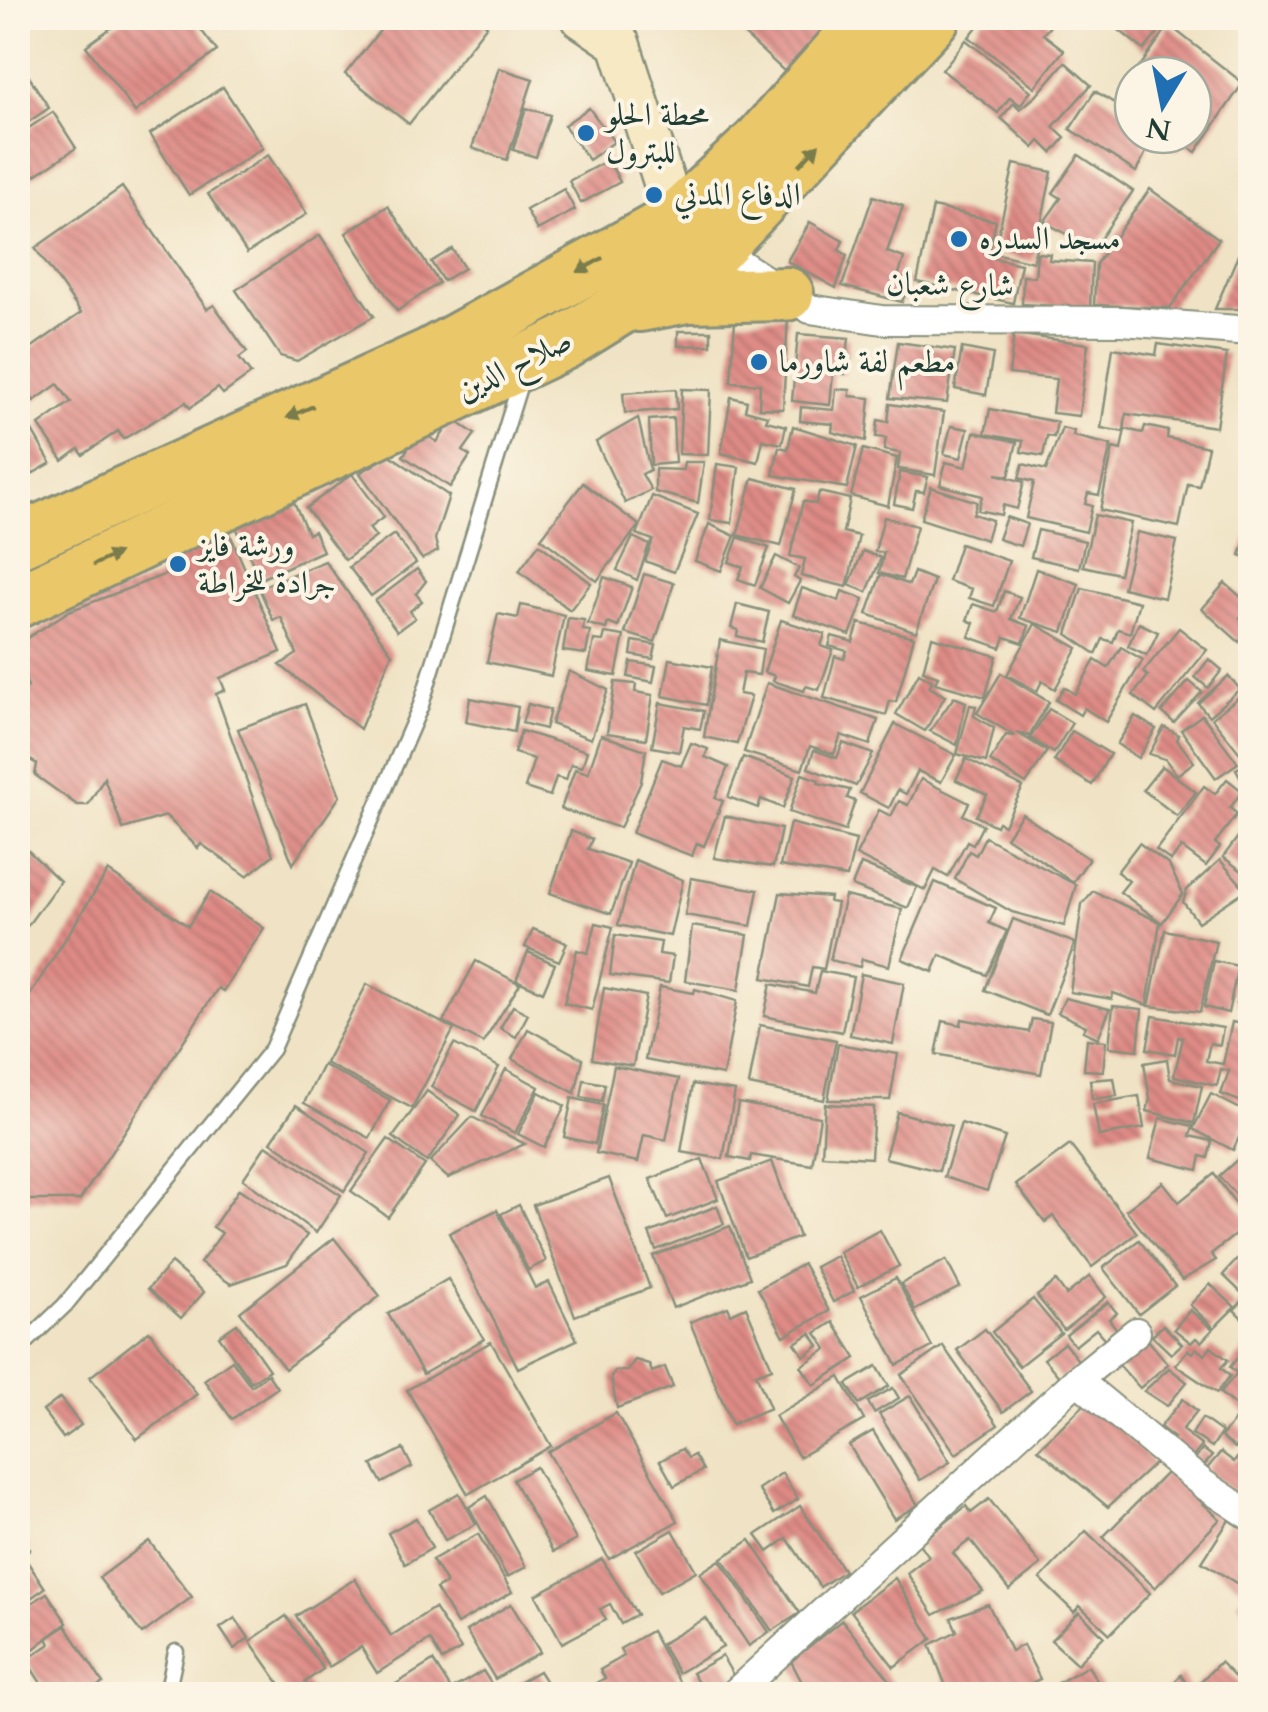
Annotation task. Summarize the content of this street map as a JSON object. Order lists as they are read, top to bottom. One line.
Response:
{"streets":{"highway":["صلاح الدين"],"street":["شارع شعبان"]},"crossings":[["شارع شعبان","صلاح الدين"]],"places":["محطة الحلو للبترول","الدفاع المدني","مسجد السدره","مطعم لفة شاورما","ورشة فايز جرادة للخراطة"],"north":"bottom"}
